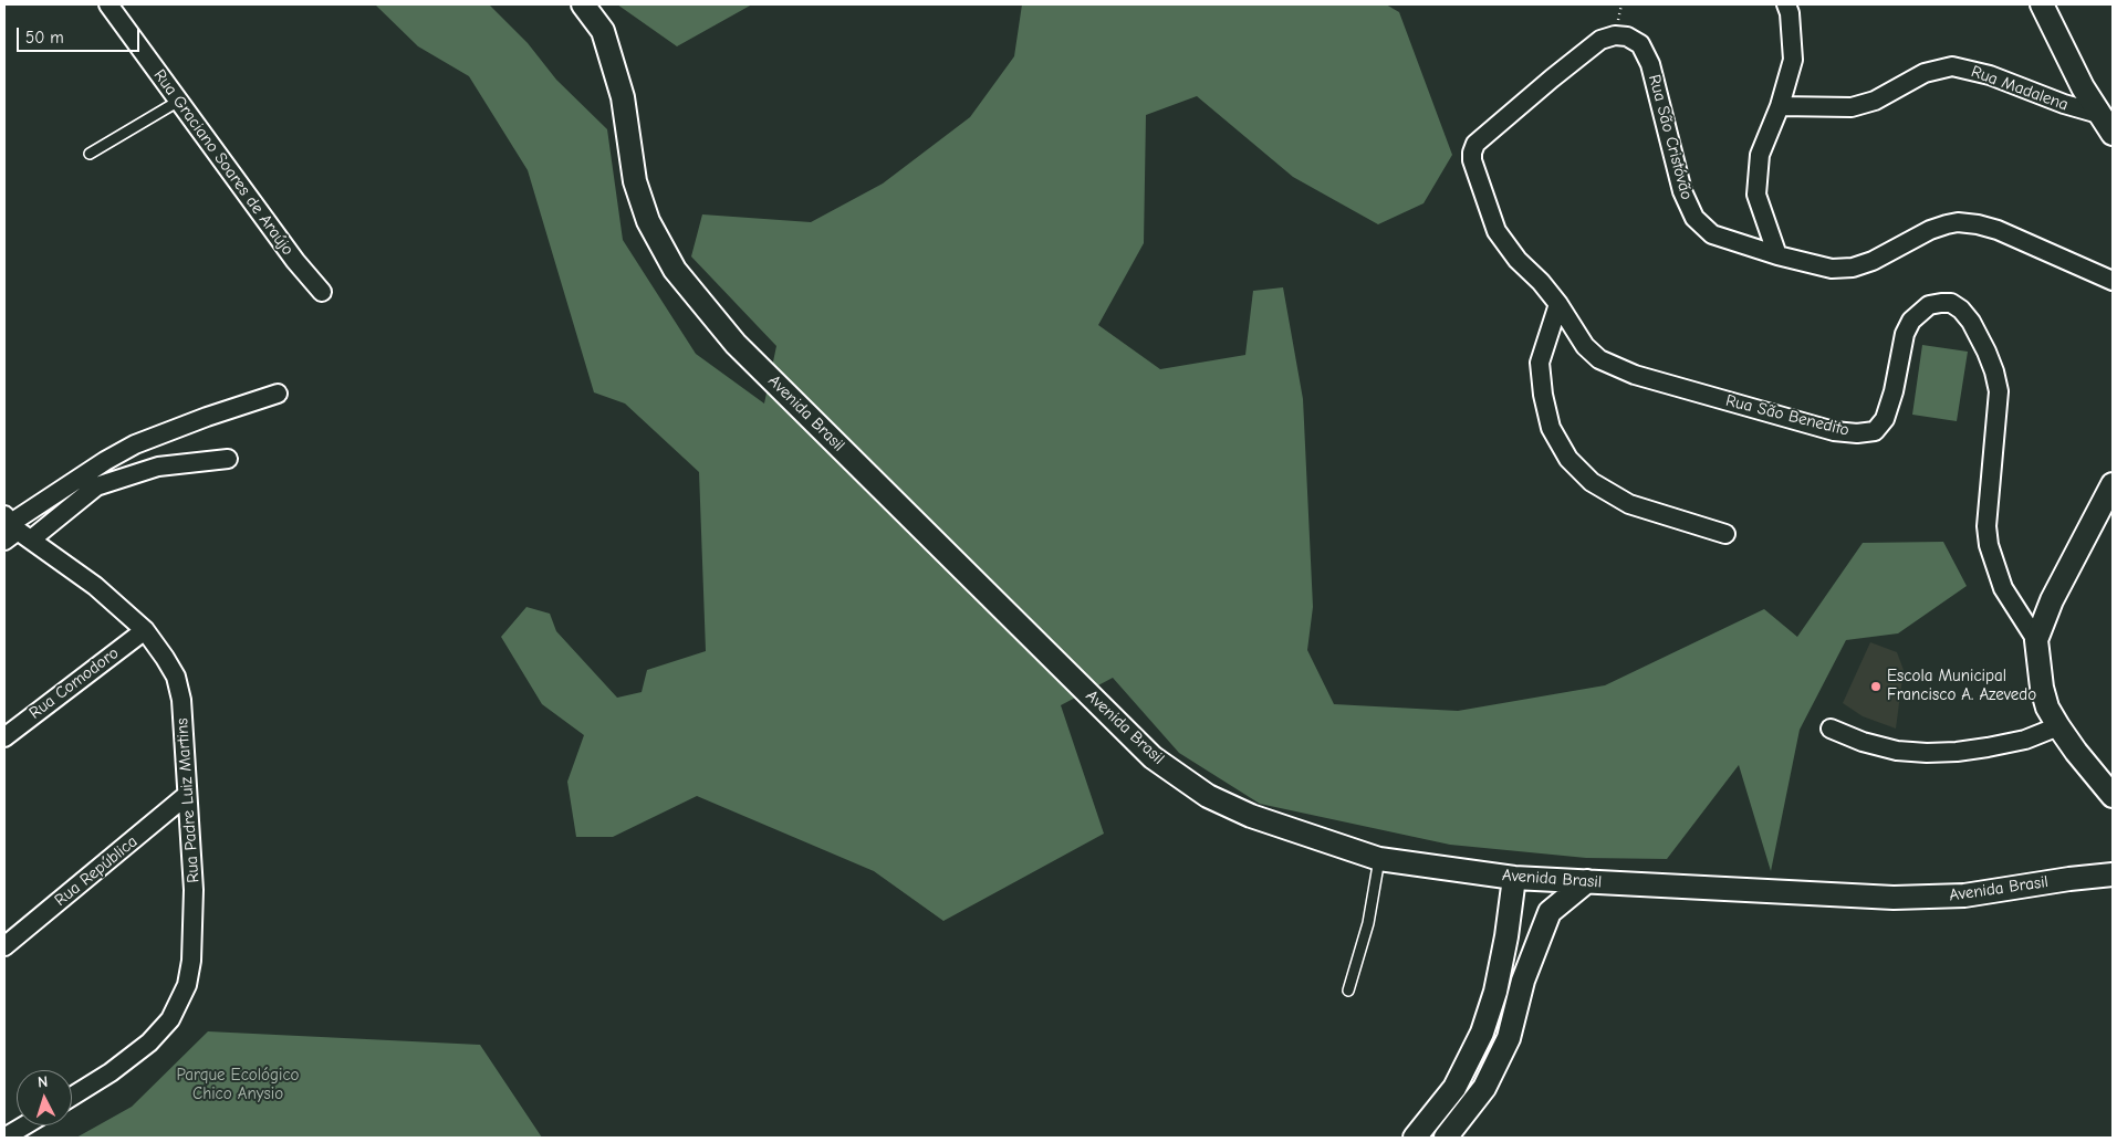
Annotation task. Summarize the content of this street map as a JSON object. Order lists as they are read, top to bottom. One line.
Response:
{"streets":{"street":["Rua Madalena","Rua São Cristóvão","Rua Graciano Soares de Araújo","Avenida Brasil","Rua São Benedito","Rua Comodoro","Rua Padre Luiz Martins","Rua República"]},"crossings":[["Rua São Cristóvão","Rua São Benedito"],["Rua Comodoro","Rua Padre Luiz Martins"],["Rua Padre Luiz Martins","Rua República"]],"parks":["Parque Ecológico Chico Anysio"],"places":["Escola Municipal Francisco A. Azevedo"],"scale_bar":"50 m","north":"top"}
